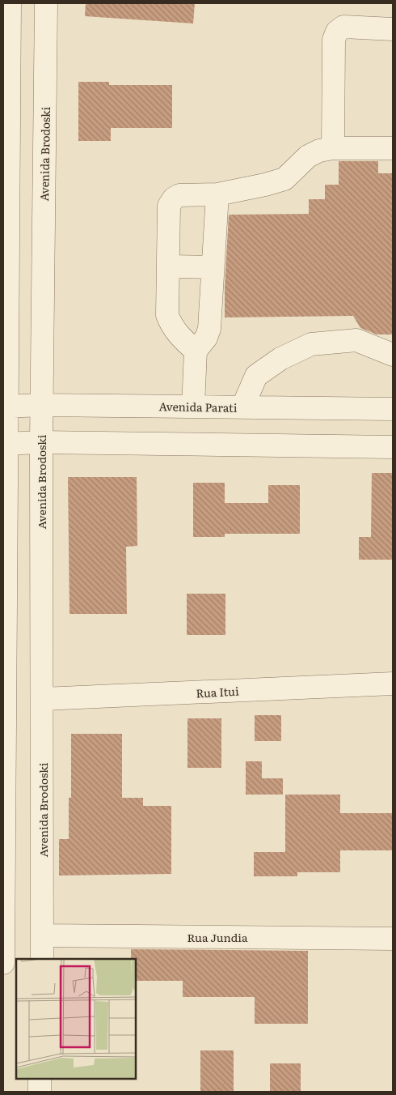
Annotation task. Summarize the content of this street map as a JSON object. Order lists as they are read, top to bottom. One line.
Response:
{"streets":{"street":["Avenida Brodoski","Avenida Parati","Rua Itui","Rua Jundia"]},"crossings":[["Avenida Brodoski","Avenida Parati"],["Avenida Brodoski","Rua Itui"],["Avenida Brodoski","Rua Jundia"]]}
